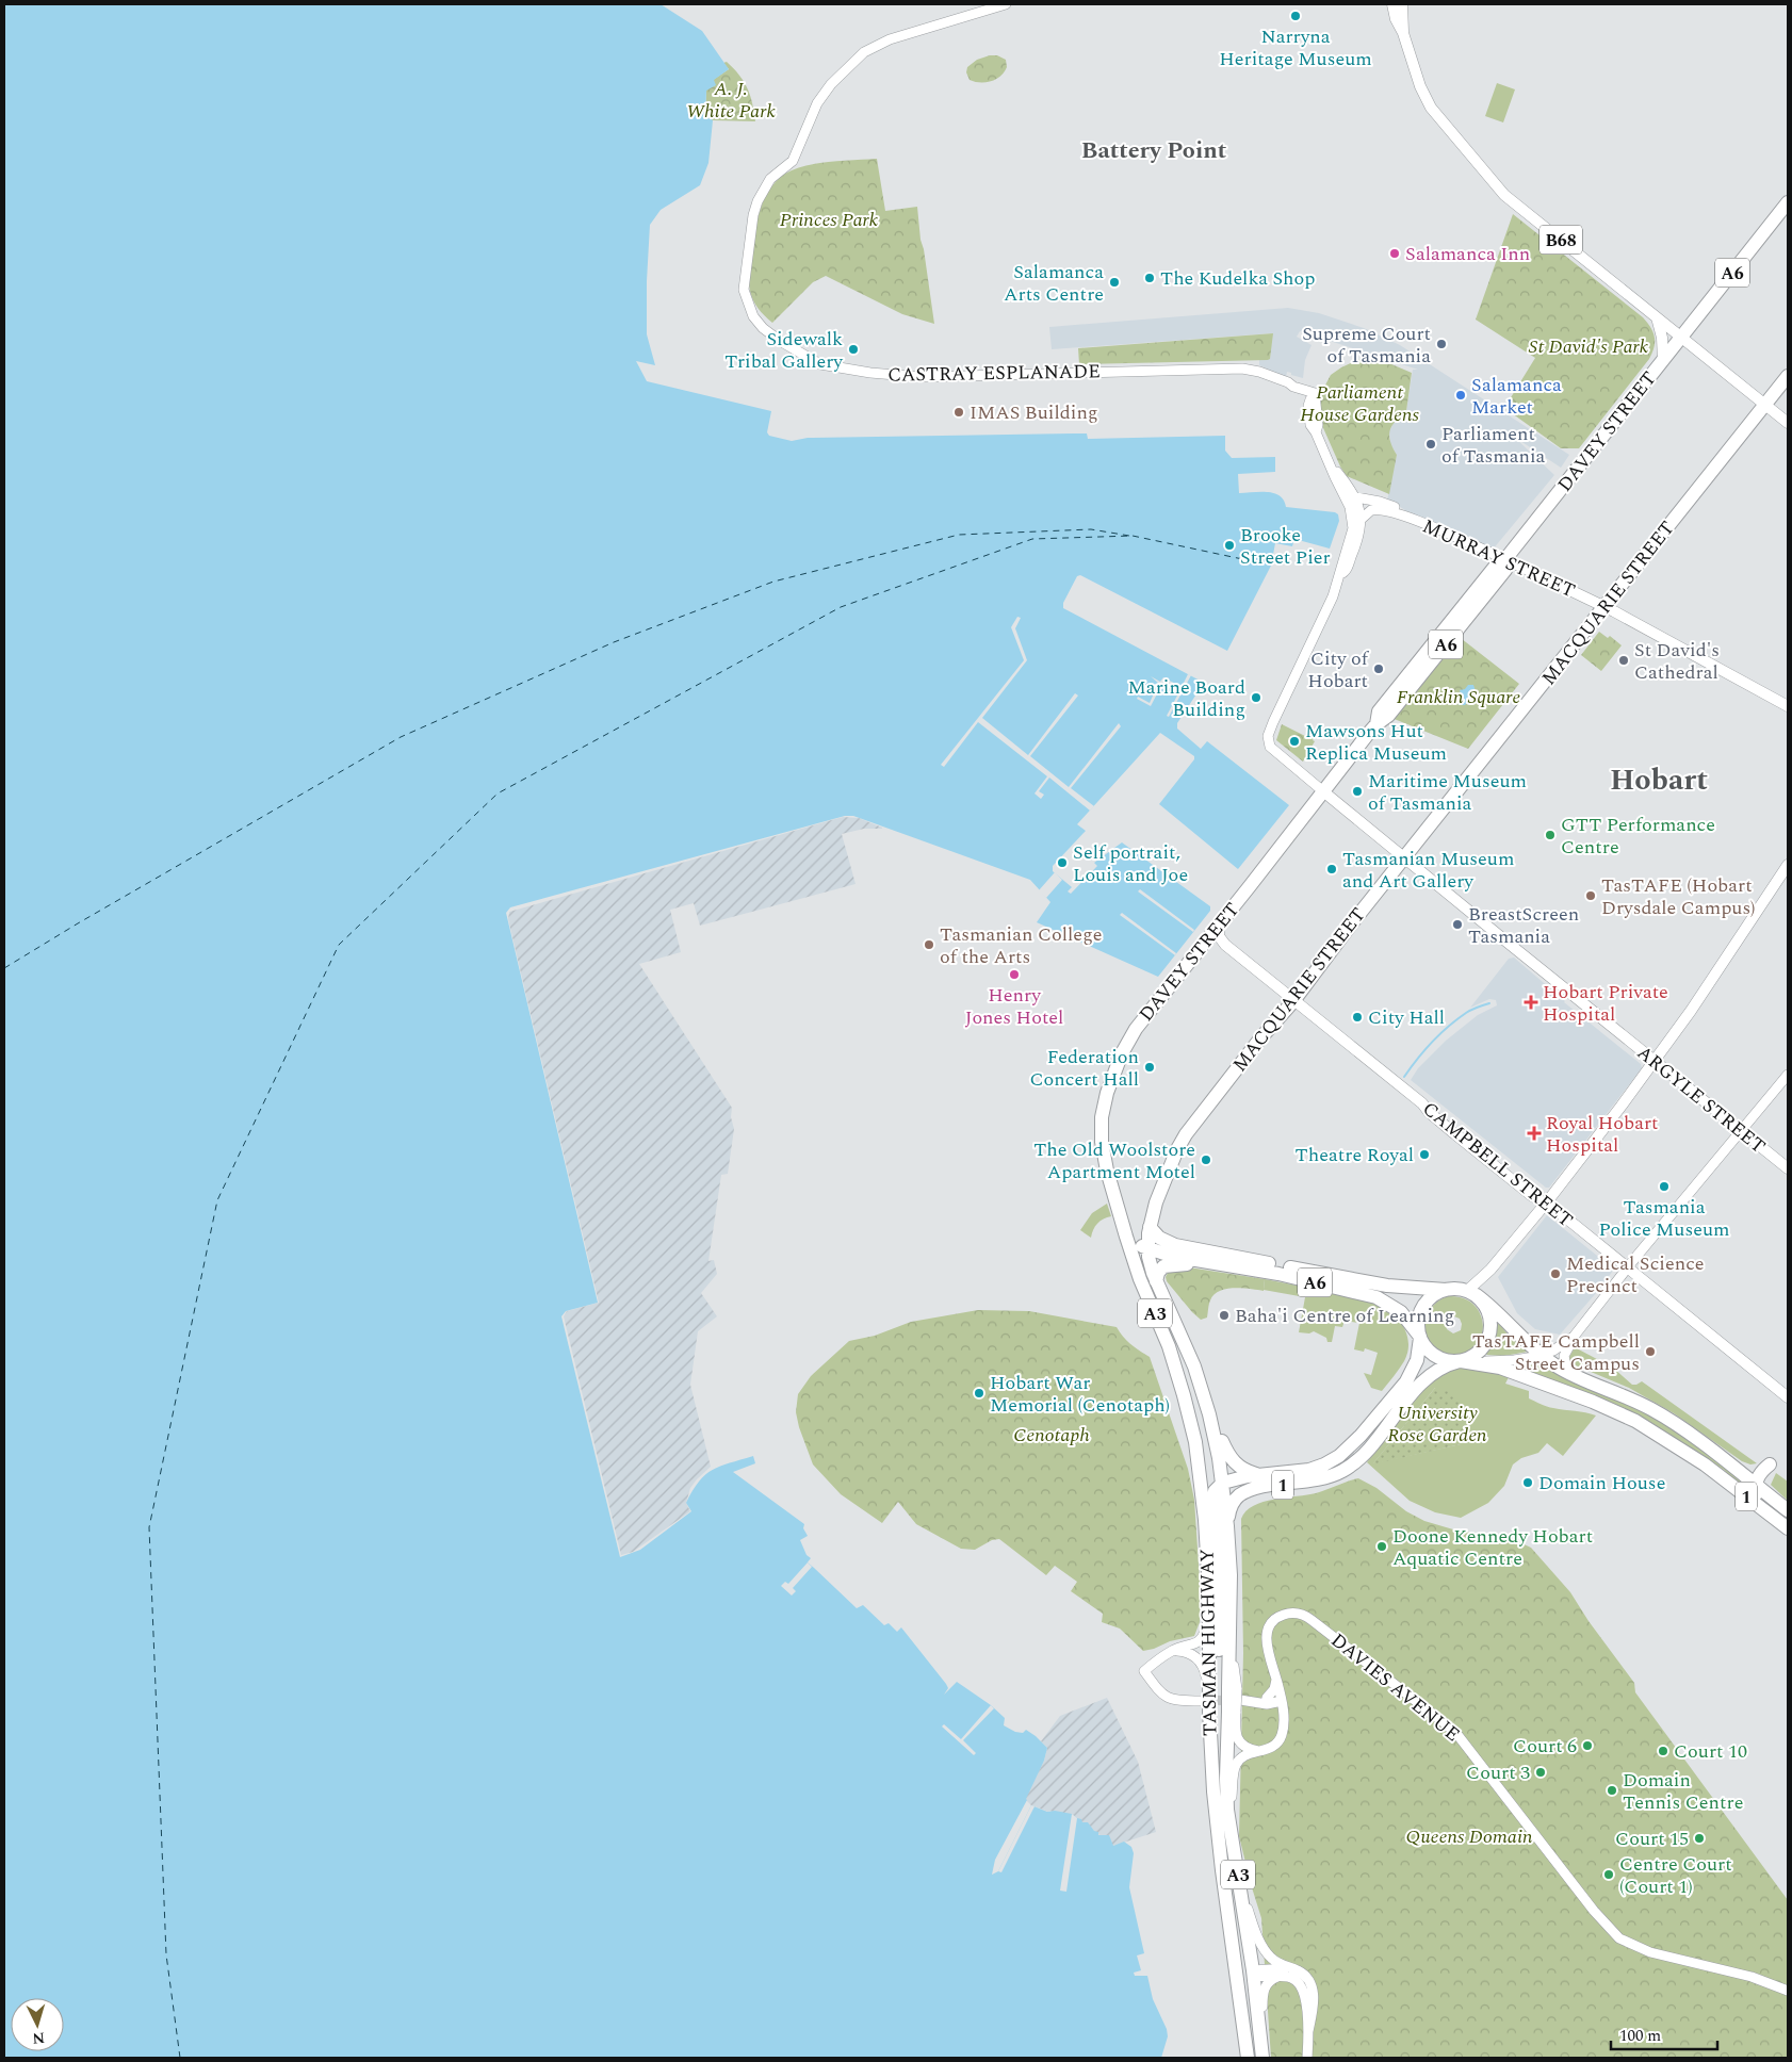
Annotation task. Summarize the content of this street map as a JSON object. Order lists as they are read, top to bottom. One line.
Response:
{"streets":{"highway":["A6","DAVEY STREET","MACQUARIE STREET","A3","1","TASMAN HIGHWAY"],"main road":["B68","MURRAY STREET","ARGYLE STREET","CAMPBELL STREET"],"street":["CASTRAY ESPLANADE","DAVIES AVENUE"]},"crossings":[["B68","DAVEY STREET"],["A6","DAVEY STREET"],["A6","MACQUARIE STREET"],["A6","1"],["A6","TASMAN HIGHWAY"],["CASTRAY ESPLANADE","MURRAY STREET"],["DAVEY STREET","MURRAY STREET"],["DAVEY STREET","ARGYLE STREET"],["DAVEY STREET","CAMPBELL STREET"],["DAVEY STREET","TASMAN HIGHWAY"],["MURRAY STREET","MACQUARIE STREET"],["MACQUARIE STREET","ARGYLE STREET"],["MACQUARIE STREET","CAMPBELL STREET"],["MACQUARIE STREET","TASMAN HIGHWAY"],["1","TASMAN HIGHWAY"]],"districts":["Battery Point","Hobart"],"parks":["A. J. White Park","Princes Park","St David's Park","Parliament House Gardens","Franklin Square","University Rose Garden","Cenotaph","Queens Domain"],"places":{"other":["Narryna Heritage Museum","Salamanca Inn","The Kudelka Shop","Salamanca Arts Centre","Supreme Court of Tasmania","Sidewalk Tribal Gallery","Salamanca Market","IMAS Building","Parliament of Tasmania","Brooke Street Pier","St David's Cathedral","City of Hobart","Marine Board Building","Mawsons Hut Replica Museum","Maritime Museum of Tasmania","GTT Performance Centre","Self portrait, Louis and Joe","Tasmanian Museum and Art Gallery","TasTAFE (Hobart Drysdale Campus)","BreastScreen Tasmania","Tasmanian College of the Arts","Henry Jones Hotel","City Hall","Federation Concert Hall","Theatre Royal","The Old Woolstore Apartment Motel","Tasmania Police Museum","Medical Science Precinct","Baha'i Centre of Learning","TasTAFE Campbell Street Campus","Hobart War Memorial (Cenotaph)","Domain House","Doone Kennedy Hobart Aquatic Centre","Court 6","Court 10","Court 3","Domain Tennis Centre","Court 15","Centre Court (Court 1)"],"health":["Hobart Private Hospital","Royal Hobart Hospital"]},"scale_bar":"100 m","north":"bottom"}
